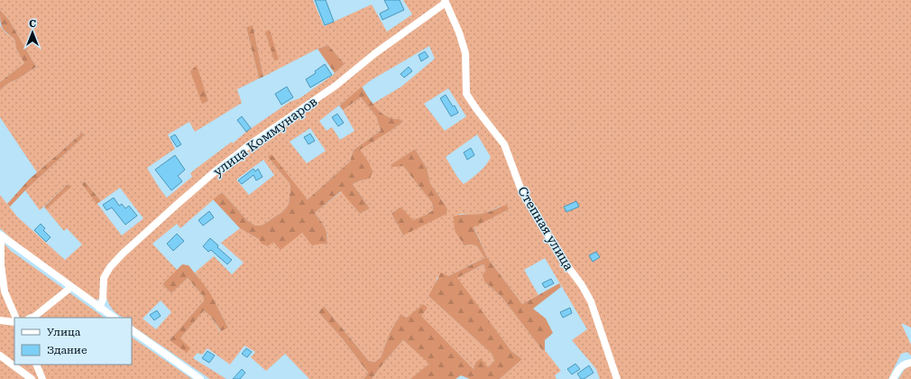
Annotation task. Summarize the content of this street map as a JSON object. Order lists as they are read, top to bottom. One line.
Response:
{"streets":{"street":["улица Коммунаров","Степная улица"]},"crossings":[["улица Коммунаров","Степная улица"]],"legend":["Улица","Здание"],"north":"top"}
